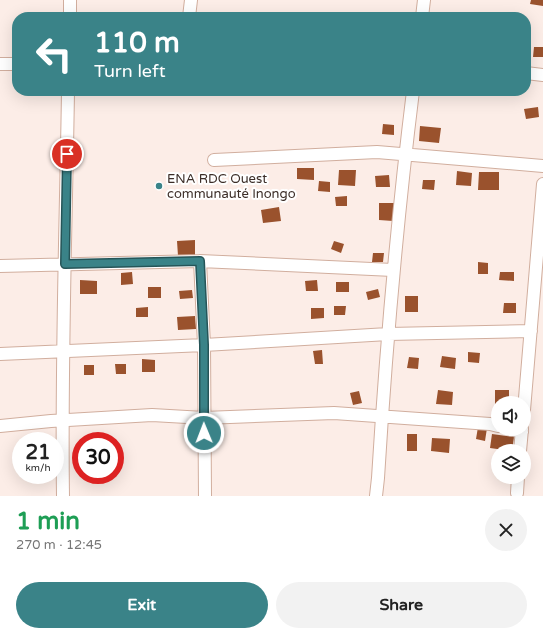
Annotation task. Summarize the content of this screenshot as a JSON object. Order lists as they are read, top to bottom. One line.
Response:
{"places":["ENA RDC Ouest communauté Inongo"],"page":{"turn":["110 m","Turn left"],"speed":"21 km/h","limit":"30","heading":["1 min","270 m · 12:45"],"buttons":["Exit","Share"]}}
